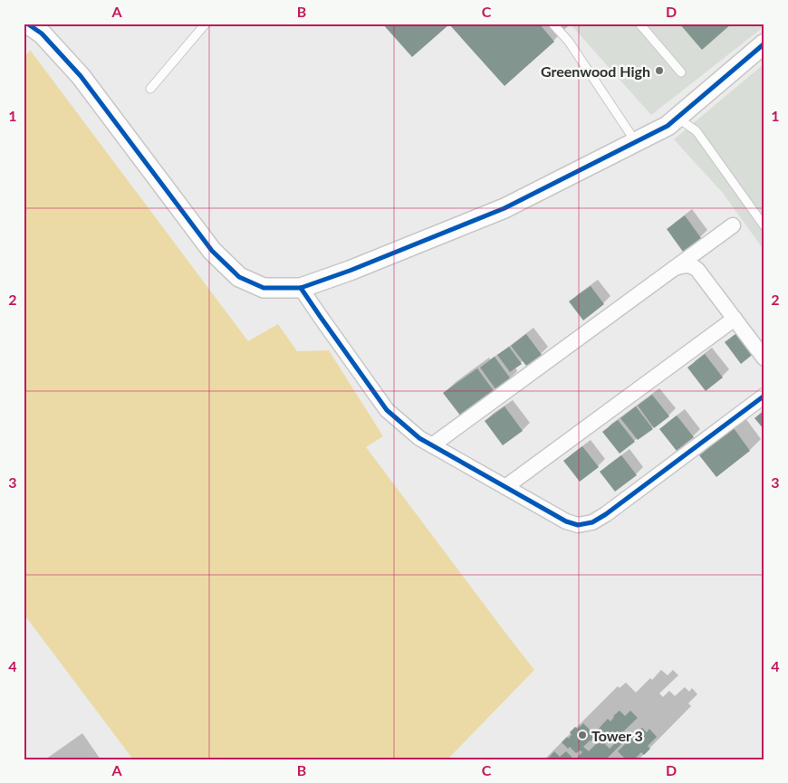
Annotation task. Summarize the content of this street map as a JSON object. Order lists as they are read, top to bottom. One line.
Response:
{"places":["Greenwood High","Tower 3"],"grid":{"columns":["A","B","C","D"],"rows":["1","2","3","4"]}}
